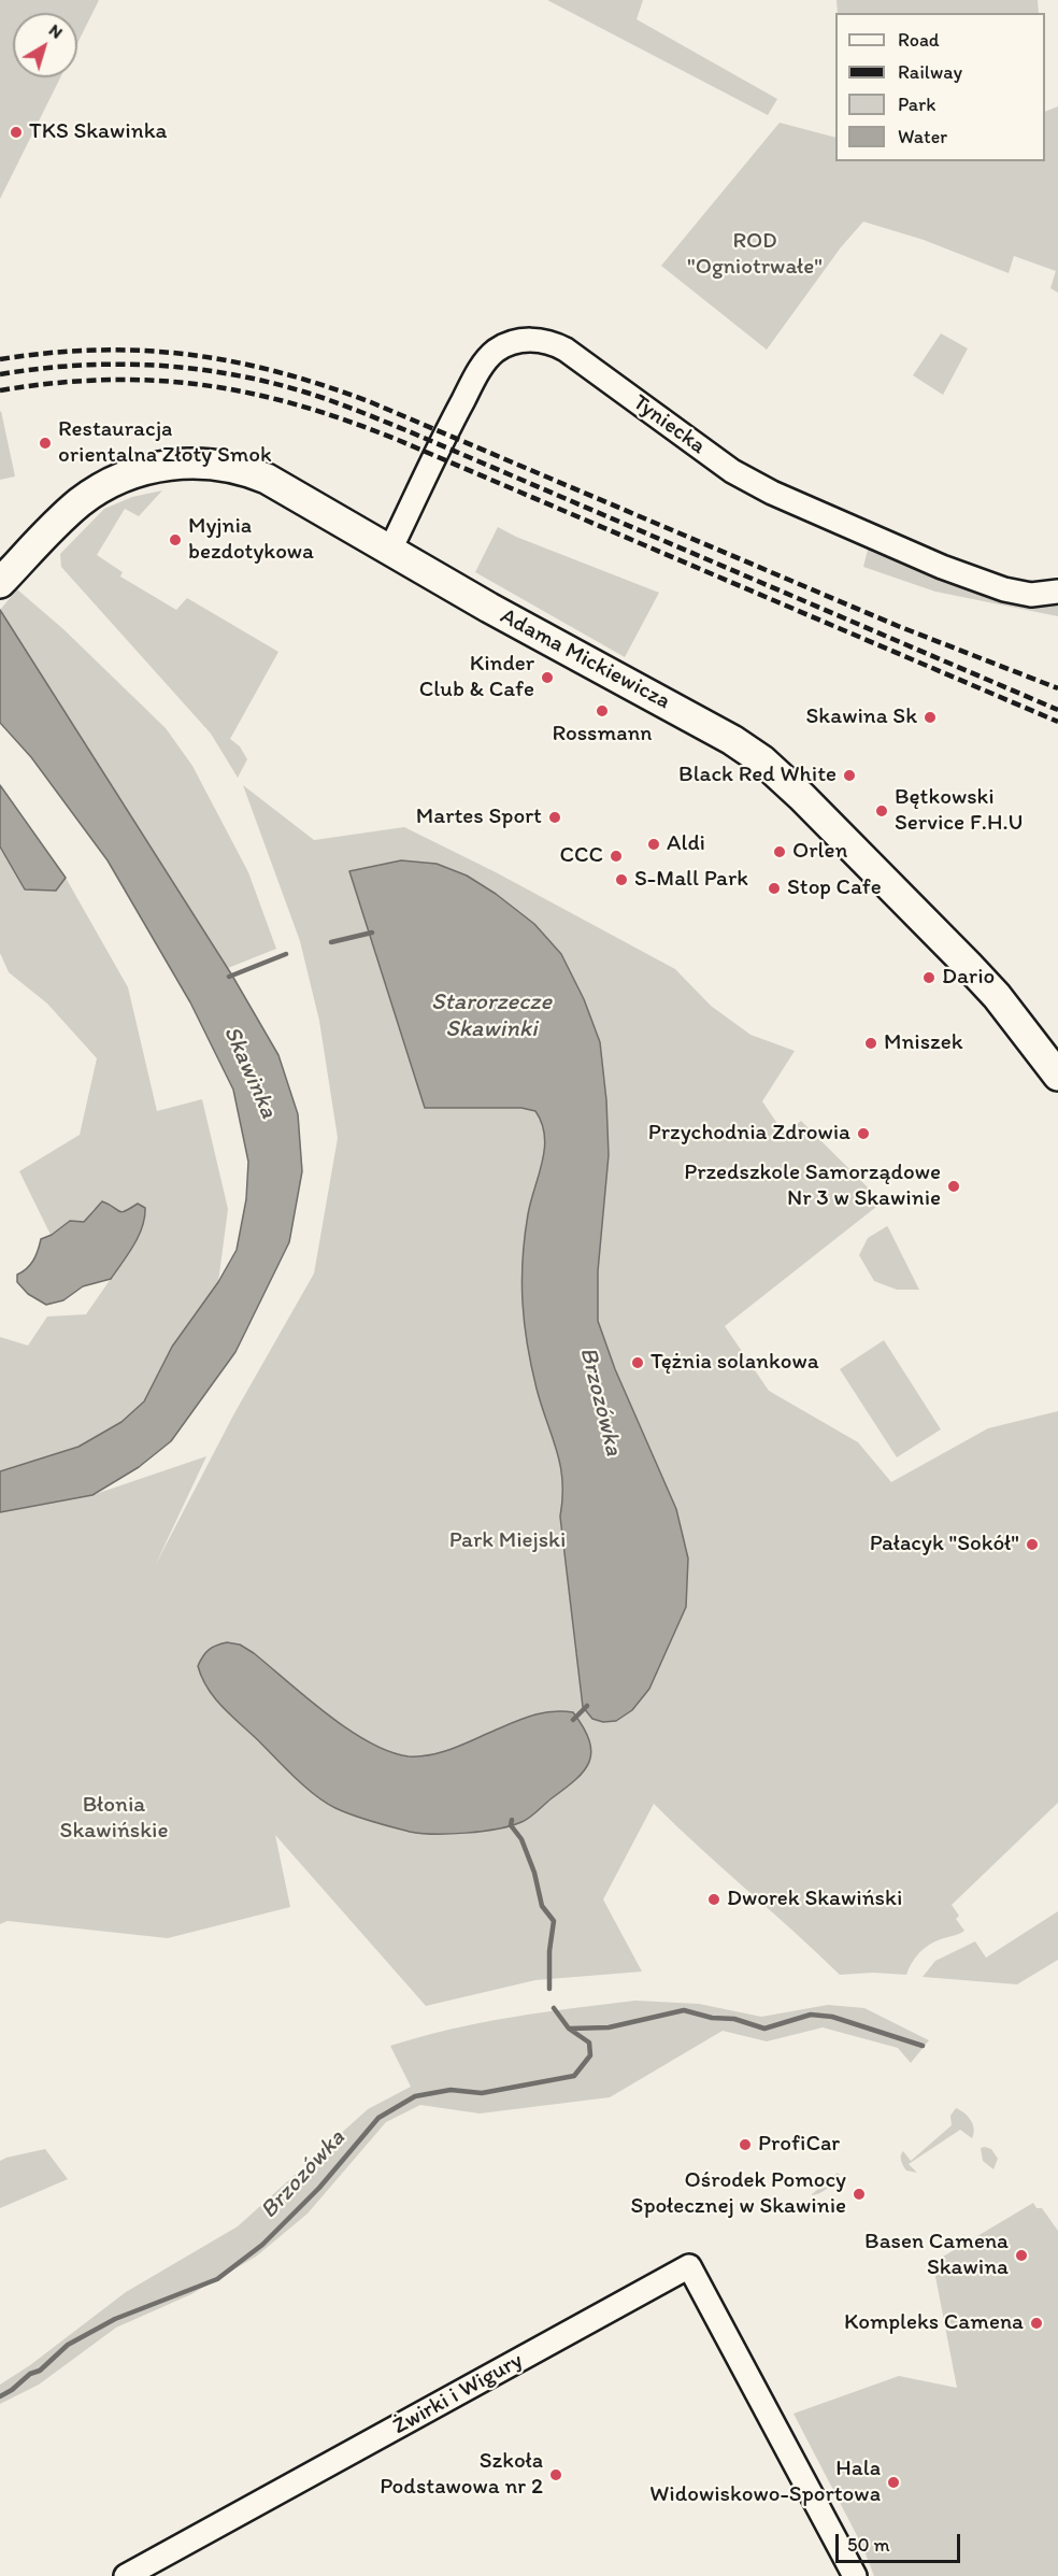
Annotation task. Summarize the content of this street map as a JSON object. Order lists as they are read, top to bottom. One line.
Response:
{"streets":{"main road":["Adama Mickiewicza"],"street":["Tyniecka","Żwirki i Wigury"]},"crossings":[["Tyniecka","Adama Mickiewicza"]],"water":["Starorzecze Skawinki","Skawinka","Brzozówka"],"parks":["ROD \"Ogniotrwałe\"","Park Miejski","Błonia Skawińskie"],"places":["TKS Skawinka","Restauracja orientalna Złoty Smok","Myjnia bezdotykowa","Kinder Club & Cafe","Rossmann","Skawina Sk","Black Red White","Bętkowski Service F.H.U","Martes Sport","Aldi","Orlen","CCC","S-Mall Park","Stop Cafe","Dario","Mniszek","Przychodnia Zdrowia","Przedszkole Samorządowe Nr 3 w Skawinie","Tężnia solankowa","Pałacyk \"Sokół\"","Dworek Skawiński","ProfiCar","Ośrodek Pomocy Społecznej w Skawinie","Basen Camena Skawina","Kompleks Camena","Szkoła Podstawowa nr 2","Hala Widowiskowo-Sportowa"],"legend":["Road","Railway","Park","Water"],"scale_bar":"50 m","north":"top right"}
